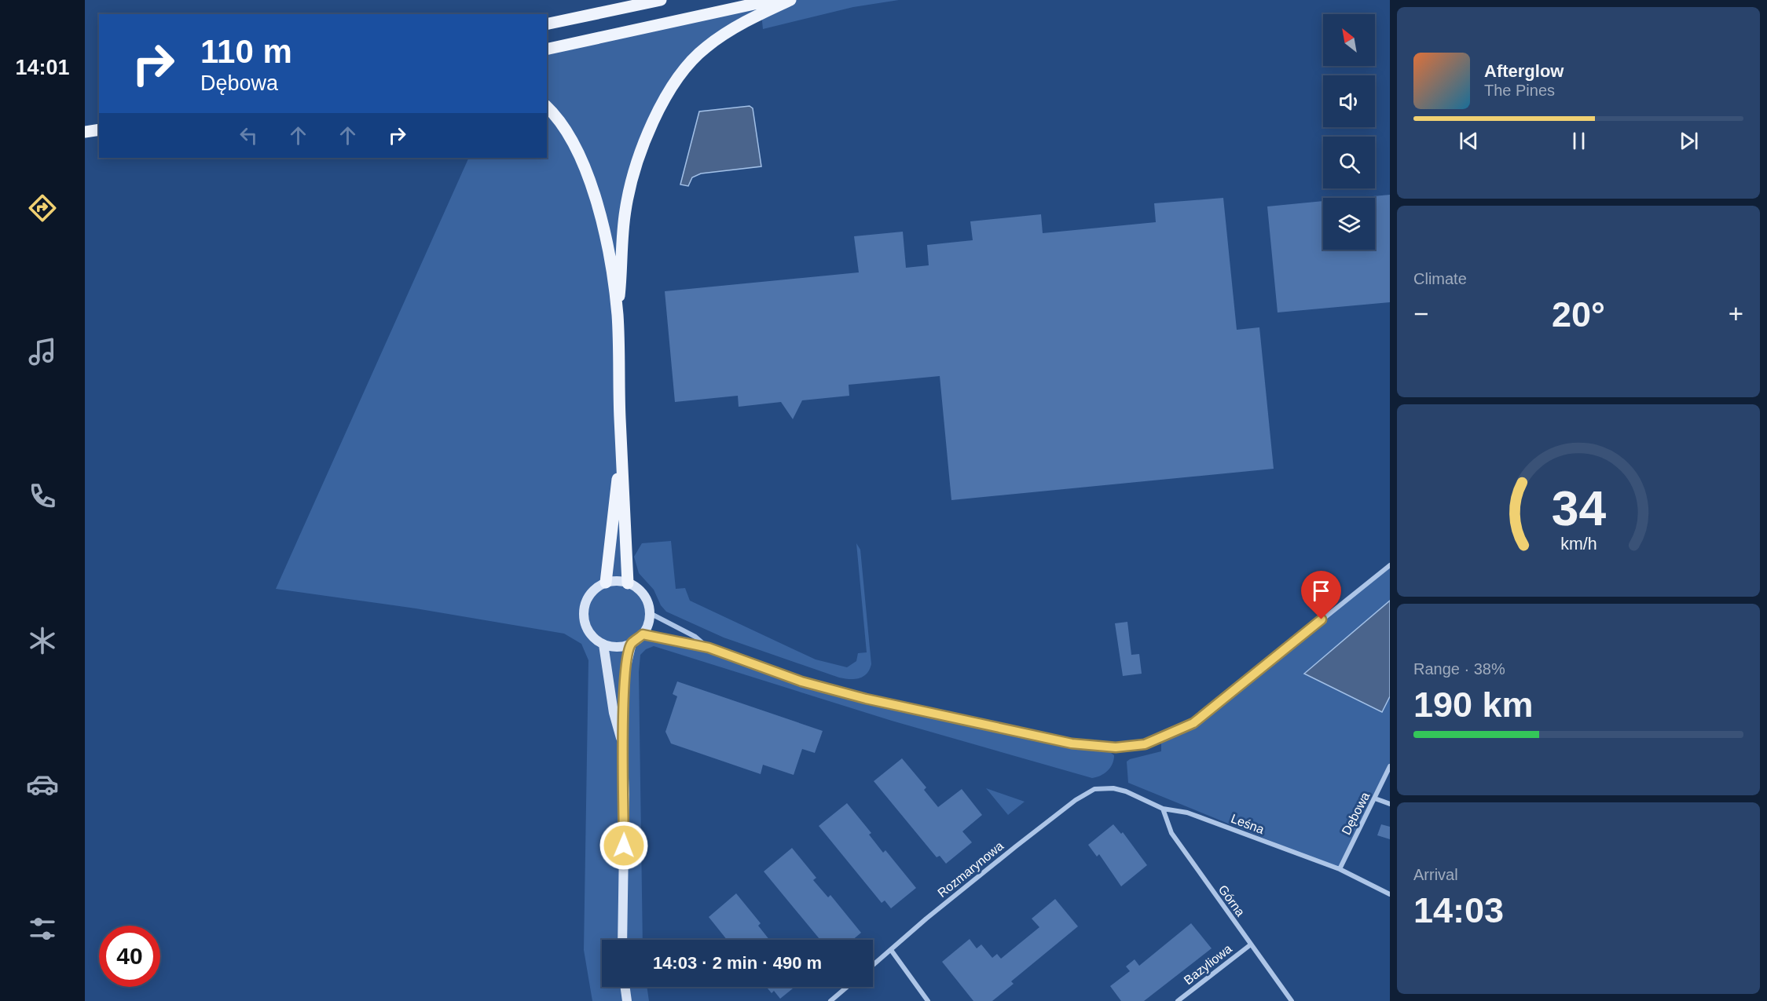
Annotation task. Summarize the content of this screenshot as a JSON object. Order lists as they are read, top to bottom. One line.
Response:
{"streets":{"street":["Dębowa","Leśna","Rozmarynowa","Górna","Bazyliowa"]},"crossings":[["Dębowa","Leśna"],["Leśna","Rozmarynowa"],["Leśna","Górna"],["Górna","Bazyliowa"]],"north":"top left","page":{"tabs":"14:01","turn":["110 m","Dębowa"],"song":["Afterglow","The Pines"],"tile":["Climate",["Range · 38%","190 km"],["Arrival","14:03"]],"heat":["−","20°","+"],"limit":"40","trip":"14:03 · 2 min · 490 m","gauge":["34","km/h"]}}
